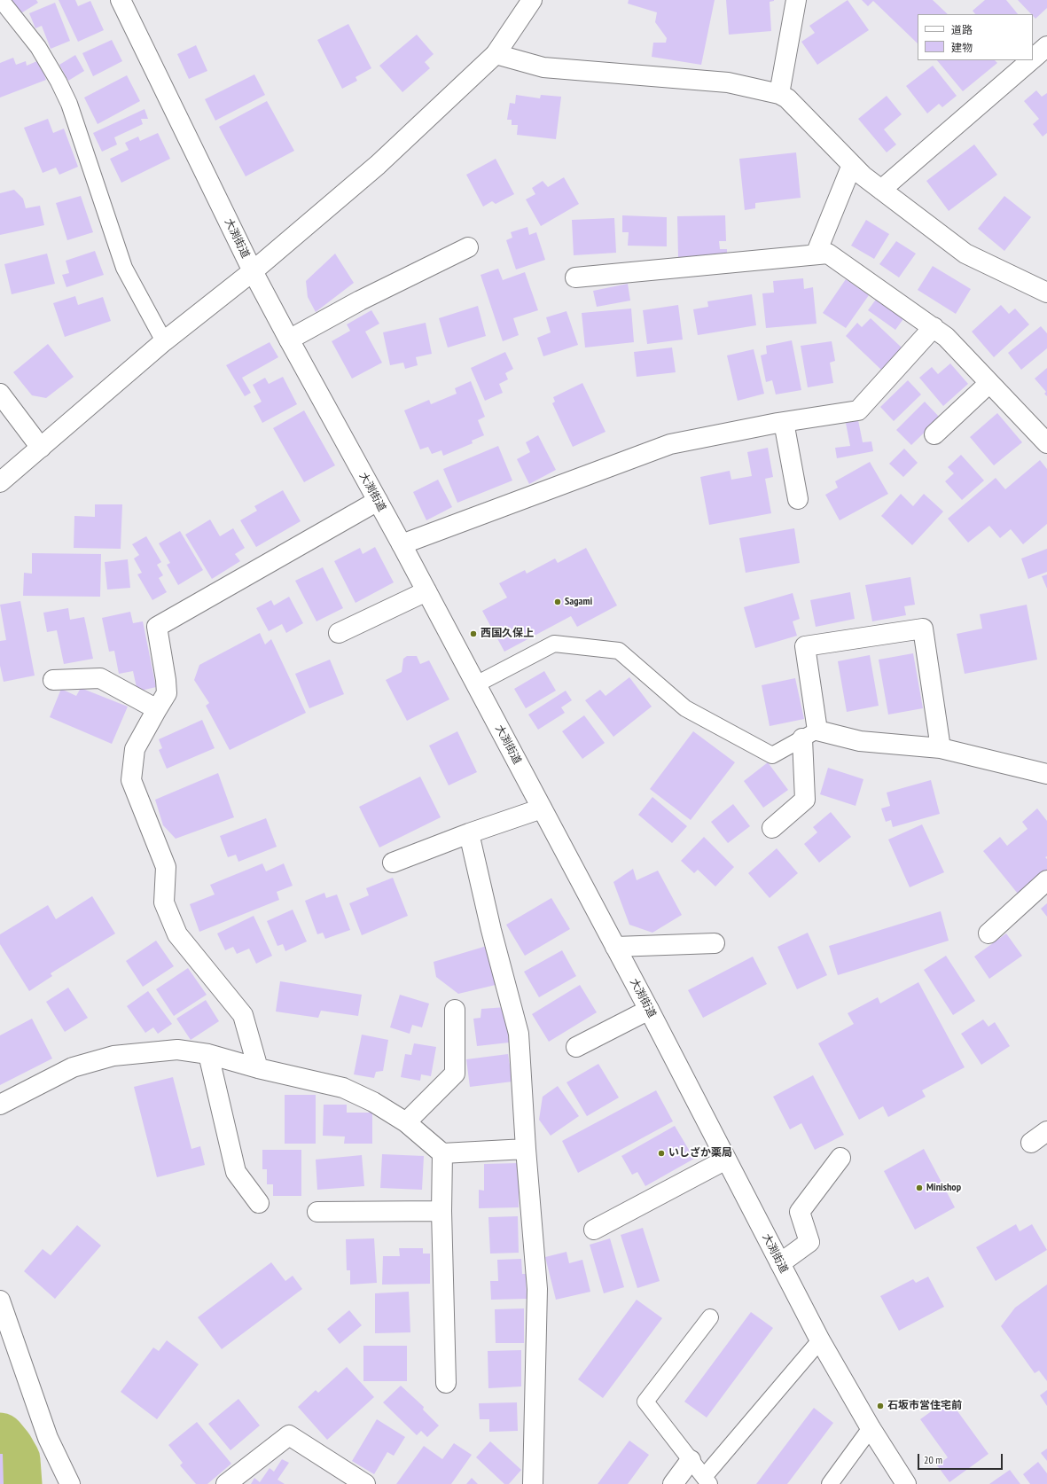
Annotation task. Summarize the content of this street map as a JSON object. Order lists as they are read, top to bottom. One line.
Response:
{"streets":{"street":["大渕街道"]},"places":["Sagami","西国久保上","いしざか薬局","Minishop","石坂市営住宅前"],"legend":["道路","建物"],"scale_bar":"20 m"}
